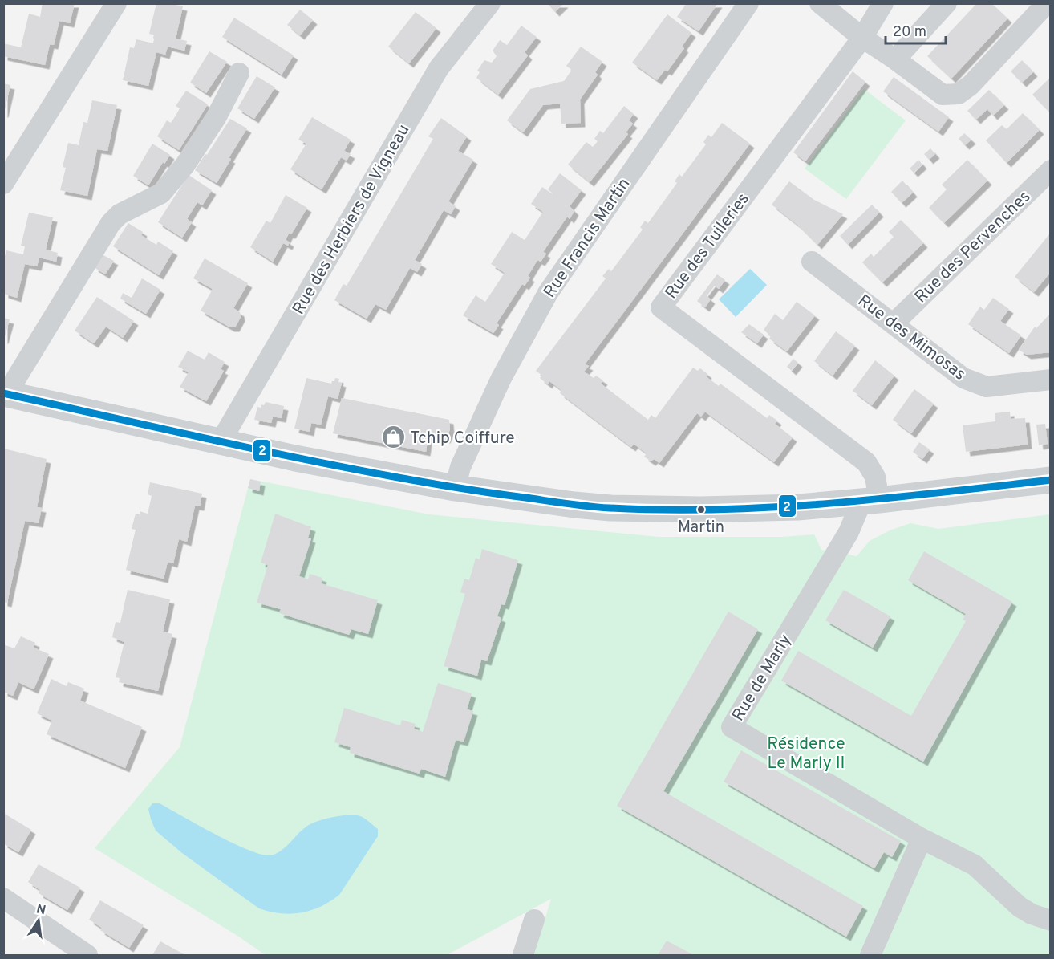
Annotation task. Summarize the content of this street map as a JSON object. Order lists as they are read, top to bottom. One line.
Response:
{"streets":{"street":["Rue des Herbiers de Vigneau","Rue Francis Martin","Rue des Tuileries","Rue des Pervenches","Rue des Mimosas","Rue de Marly"]},"crossings":[["Rue des Tuileries","Rue de Marly"],["Rue des Pervenches","Rue des Mimosas"]],"parks":["Résidence Le Marly II"],"places":{"shop":["Tchip Coiffure"],"other":["Martin"]},"lines":["transit line 2"],"scale_bar":"20 m","north":"top"}
